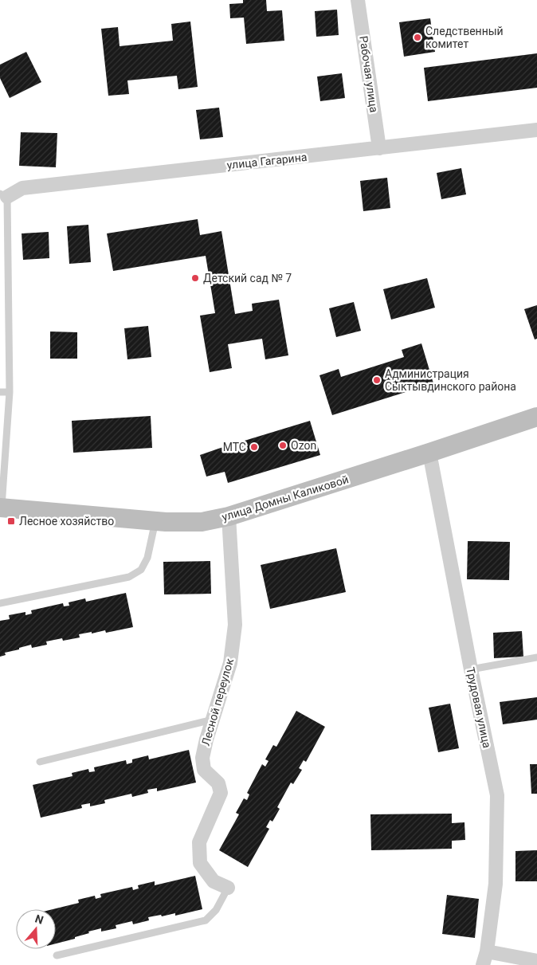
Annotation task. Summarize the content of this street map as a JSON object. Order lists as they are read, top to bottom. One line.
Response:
{"streets":{"main road":["улица Домны Каликовой"],"street":["Рабочая улица","улица Гагарина","Лесной переулок","Трудовая улица"]},"crossings":[["Рабочая улица","улица Гагарина"],["улица Домны Каликовой","Лесной переулок"],["улица Домны Каликовой","Трудовая улица"]],"places":{"other":["Следственный комитет","Детский сад № 7","Администрация Сыктывдинского района","Ozon","МТС"],"transit":["Лесное хозяйство"]},"north":"top"}
